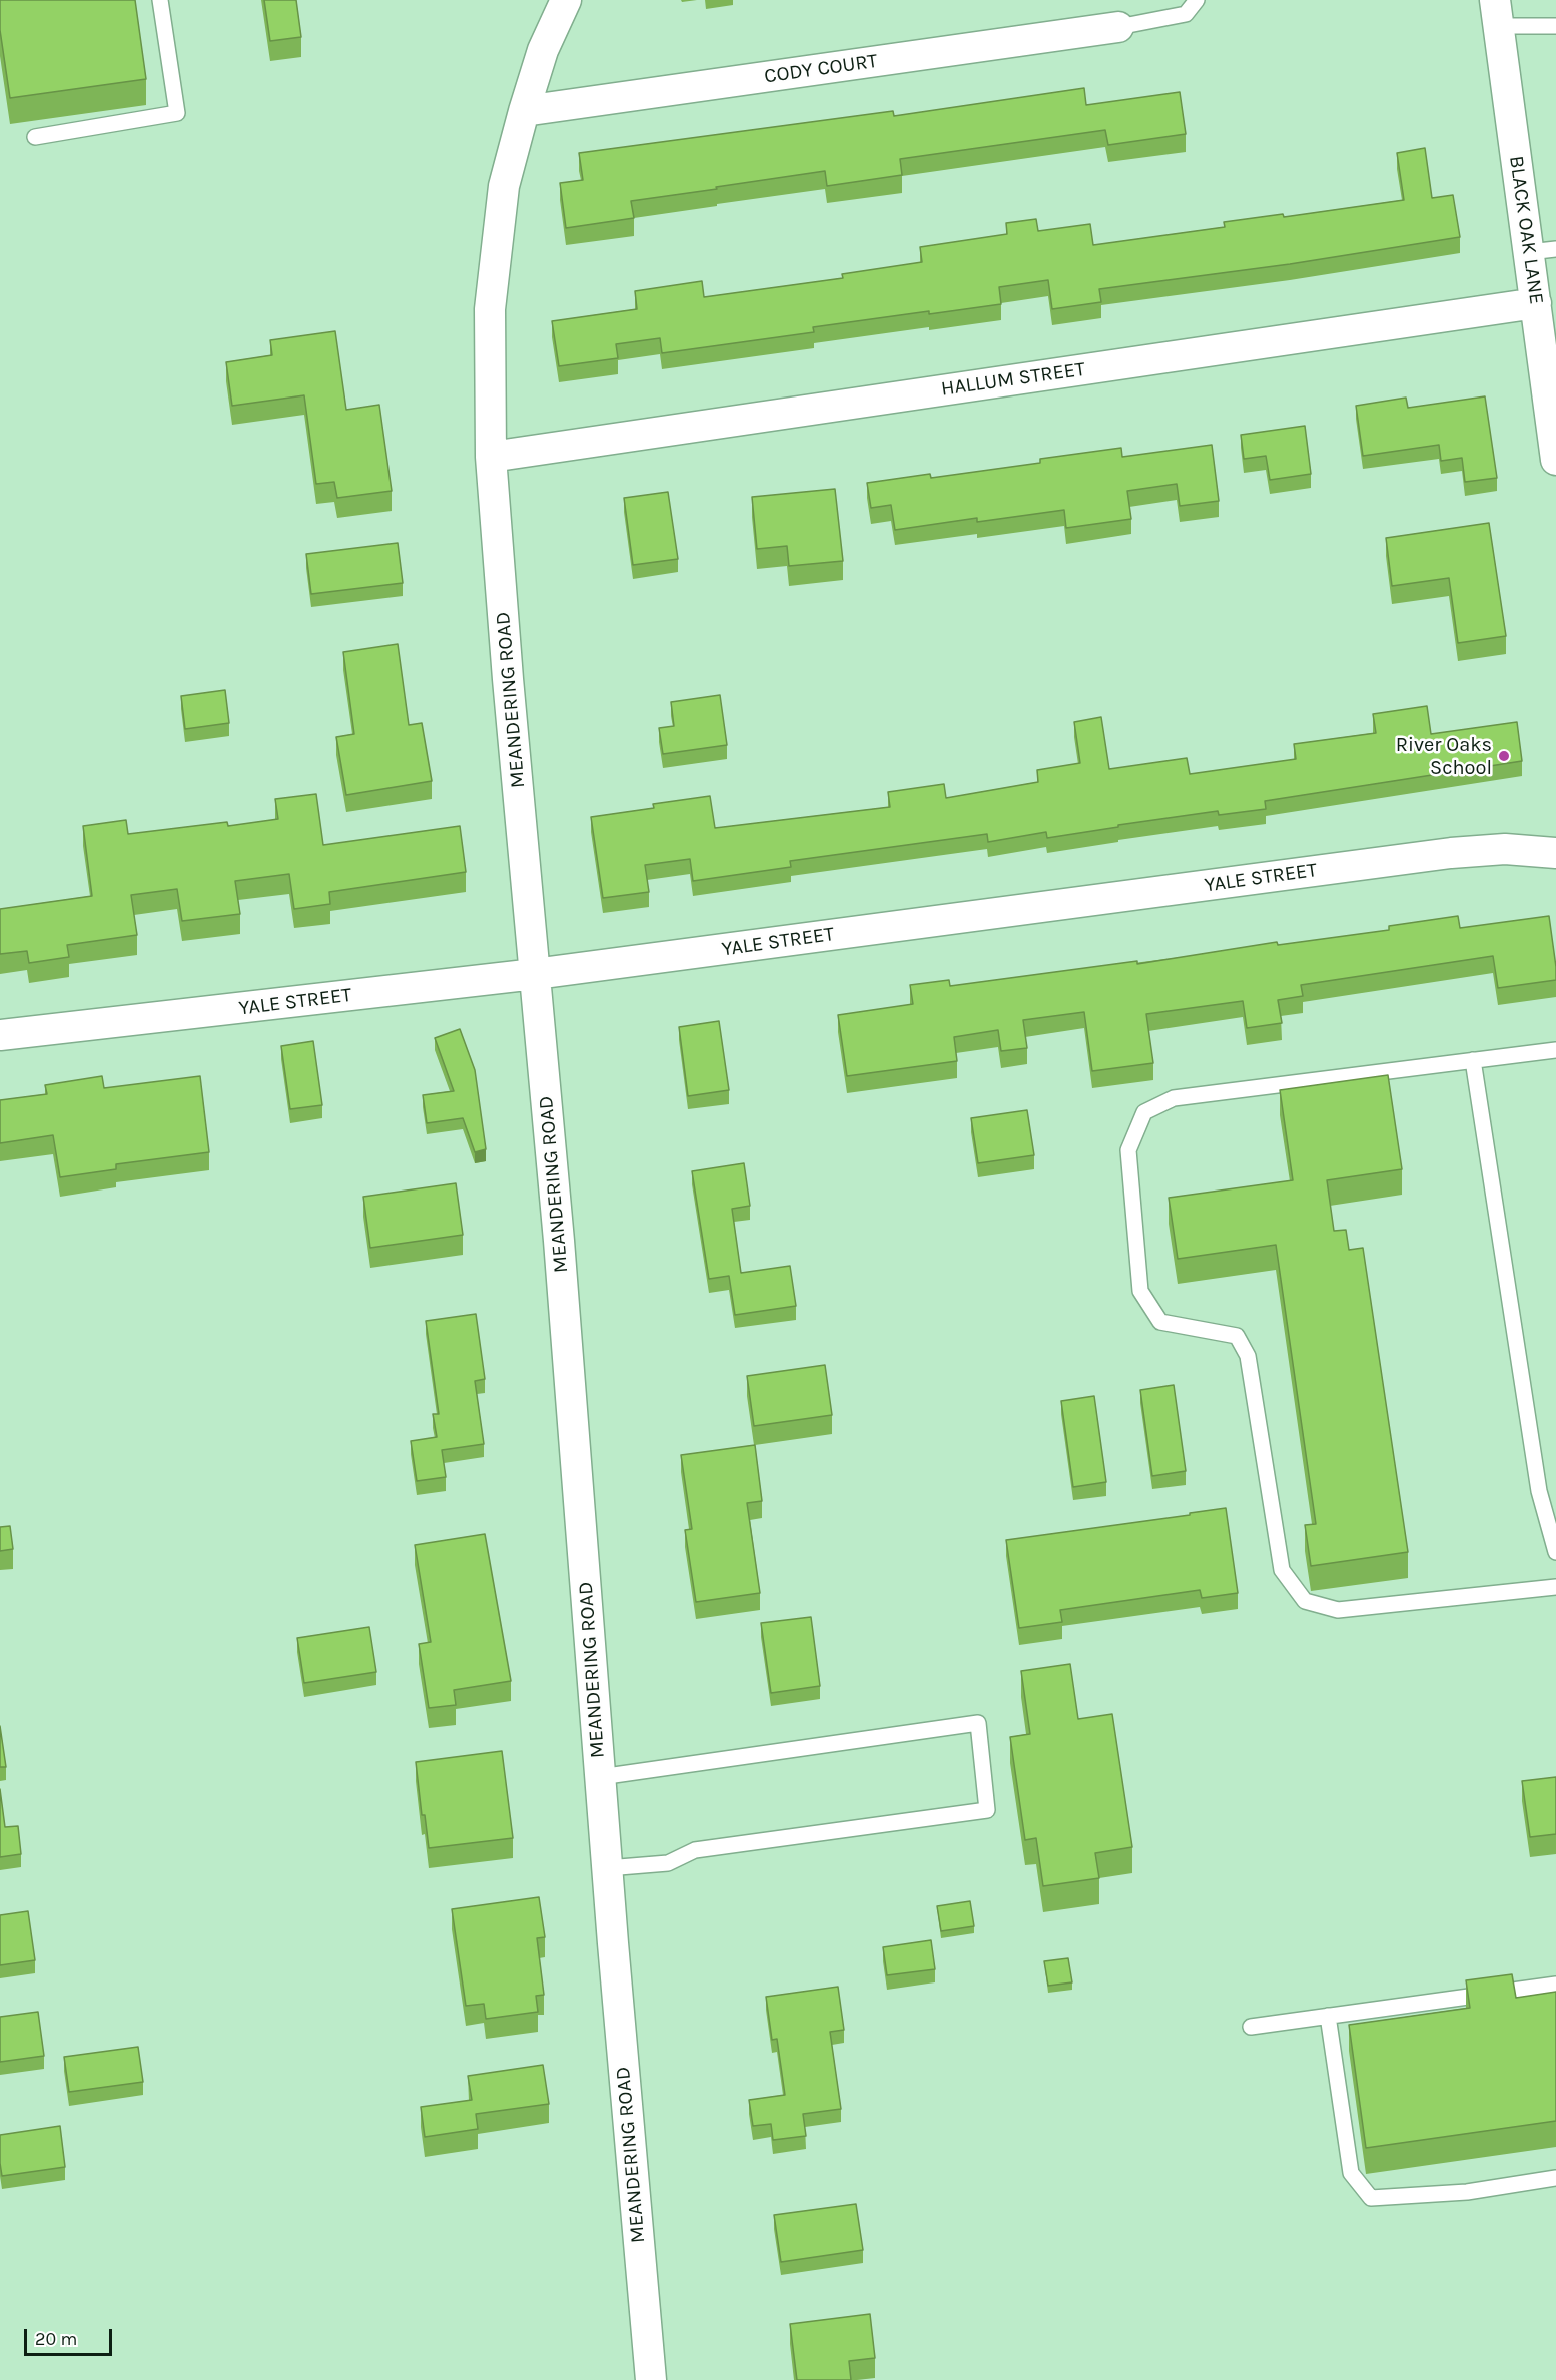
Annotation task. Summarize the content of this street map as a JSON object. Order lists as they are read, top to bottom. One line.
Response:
{"streets":{"street":["CODY COURT","BLACK OAK LANE","HALLUM STREET","MEANDERING ROAD","YALE STREET"]},"crossings":[["CODY COURT","MEANDERING ROAD"],["BLACK OAK LANE","HALLUM STREET"],["HALLUM STREET","MEANDERING ROAD"],["MEANDERING ROAD","YALE STREET"]],"places":["River Oaks School"],"scale_bar":"20 m"}
